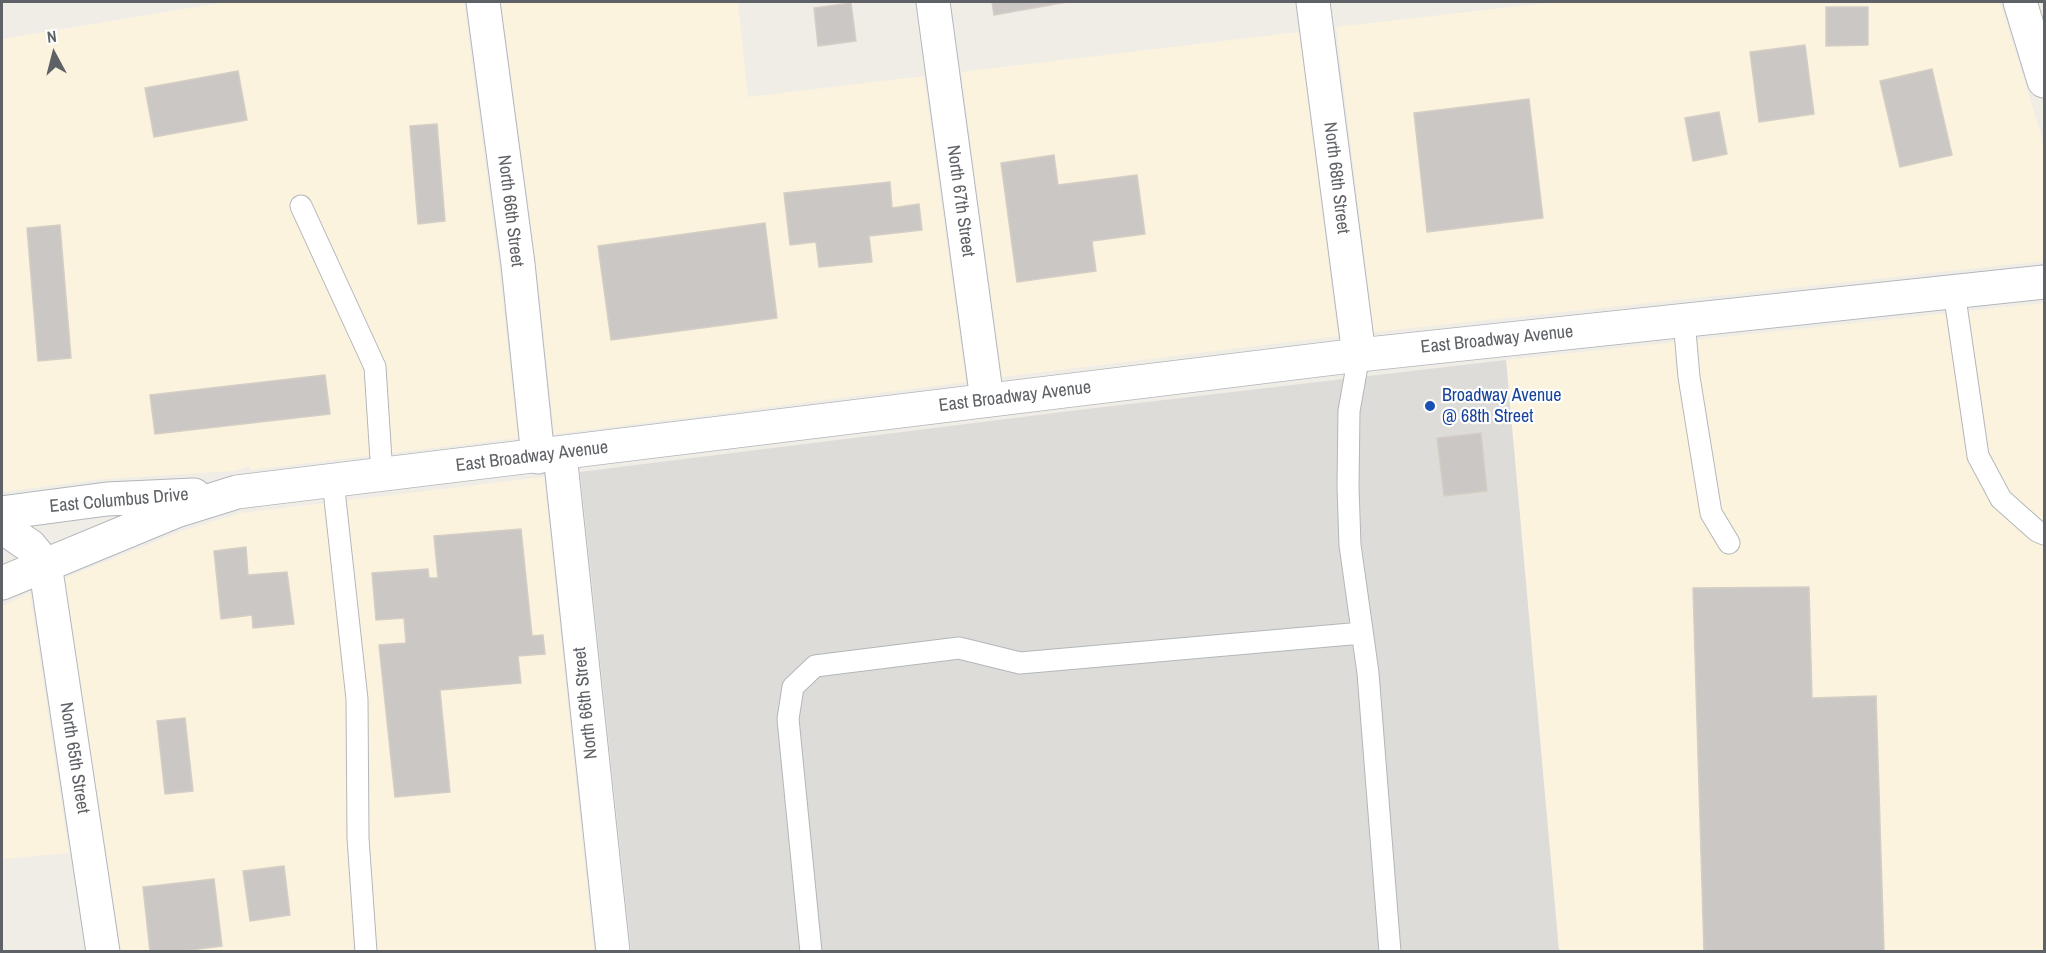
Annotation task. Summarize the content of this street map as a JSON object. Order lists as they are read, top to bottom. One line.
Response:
{"streets":{"main road":["North 68th Street","North 67th Street","North 66th Street","East Broadway Avenue","East Columbus Drive","North 65th Street"]},"crossings":[["North 68th Street","East Broadway Avenue"],["North 67th Street","East Broadway Avenue"],["North 66th Street","East Broadway Avenue"],["East Broadway Avenue","East Columbus Drive"],["East Broadway Avenue","North 65th Street"]],"places":["Broadway Avenue @ 68th Street"],"north":"top"}
